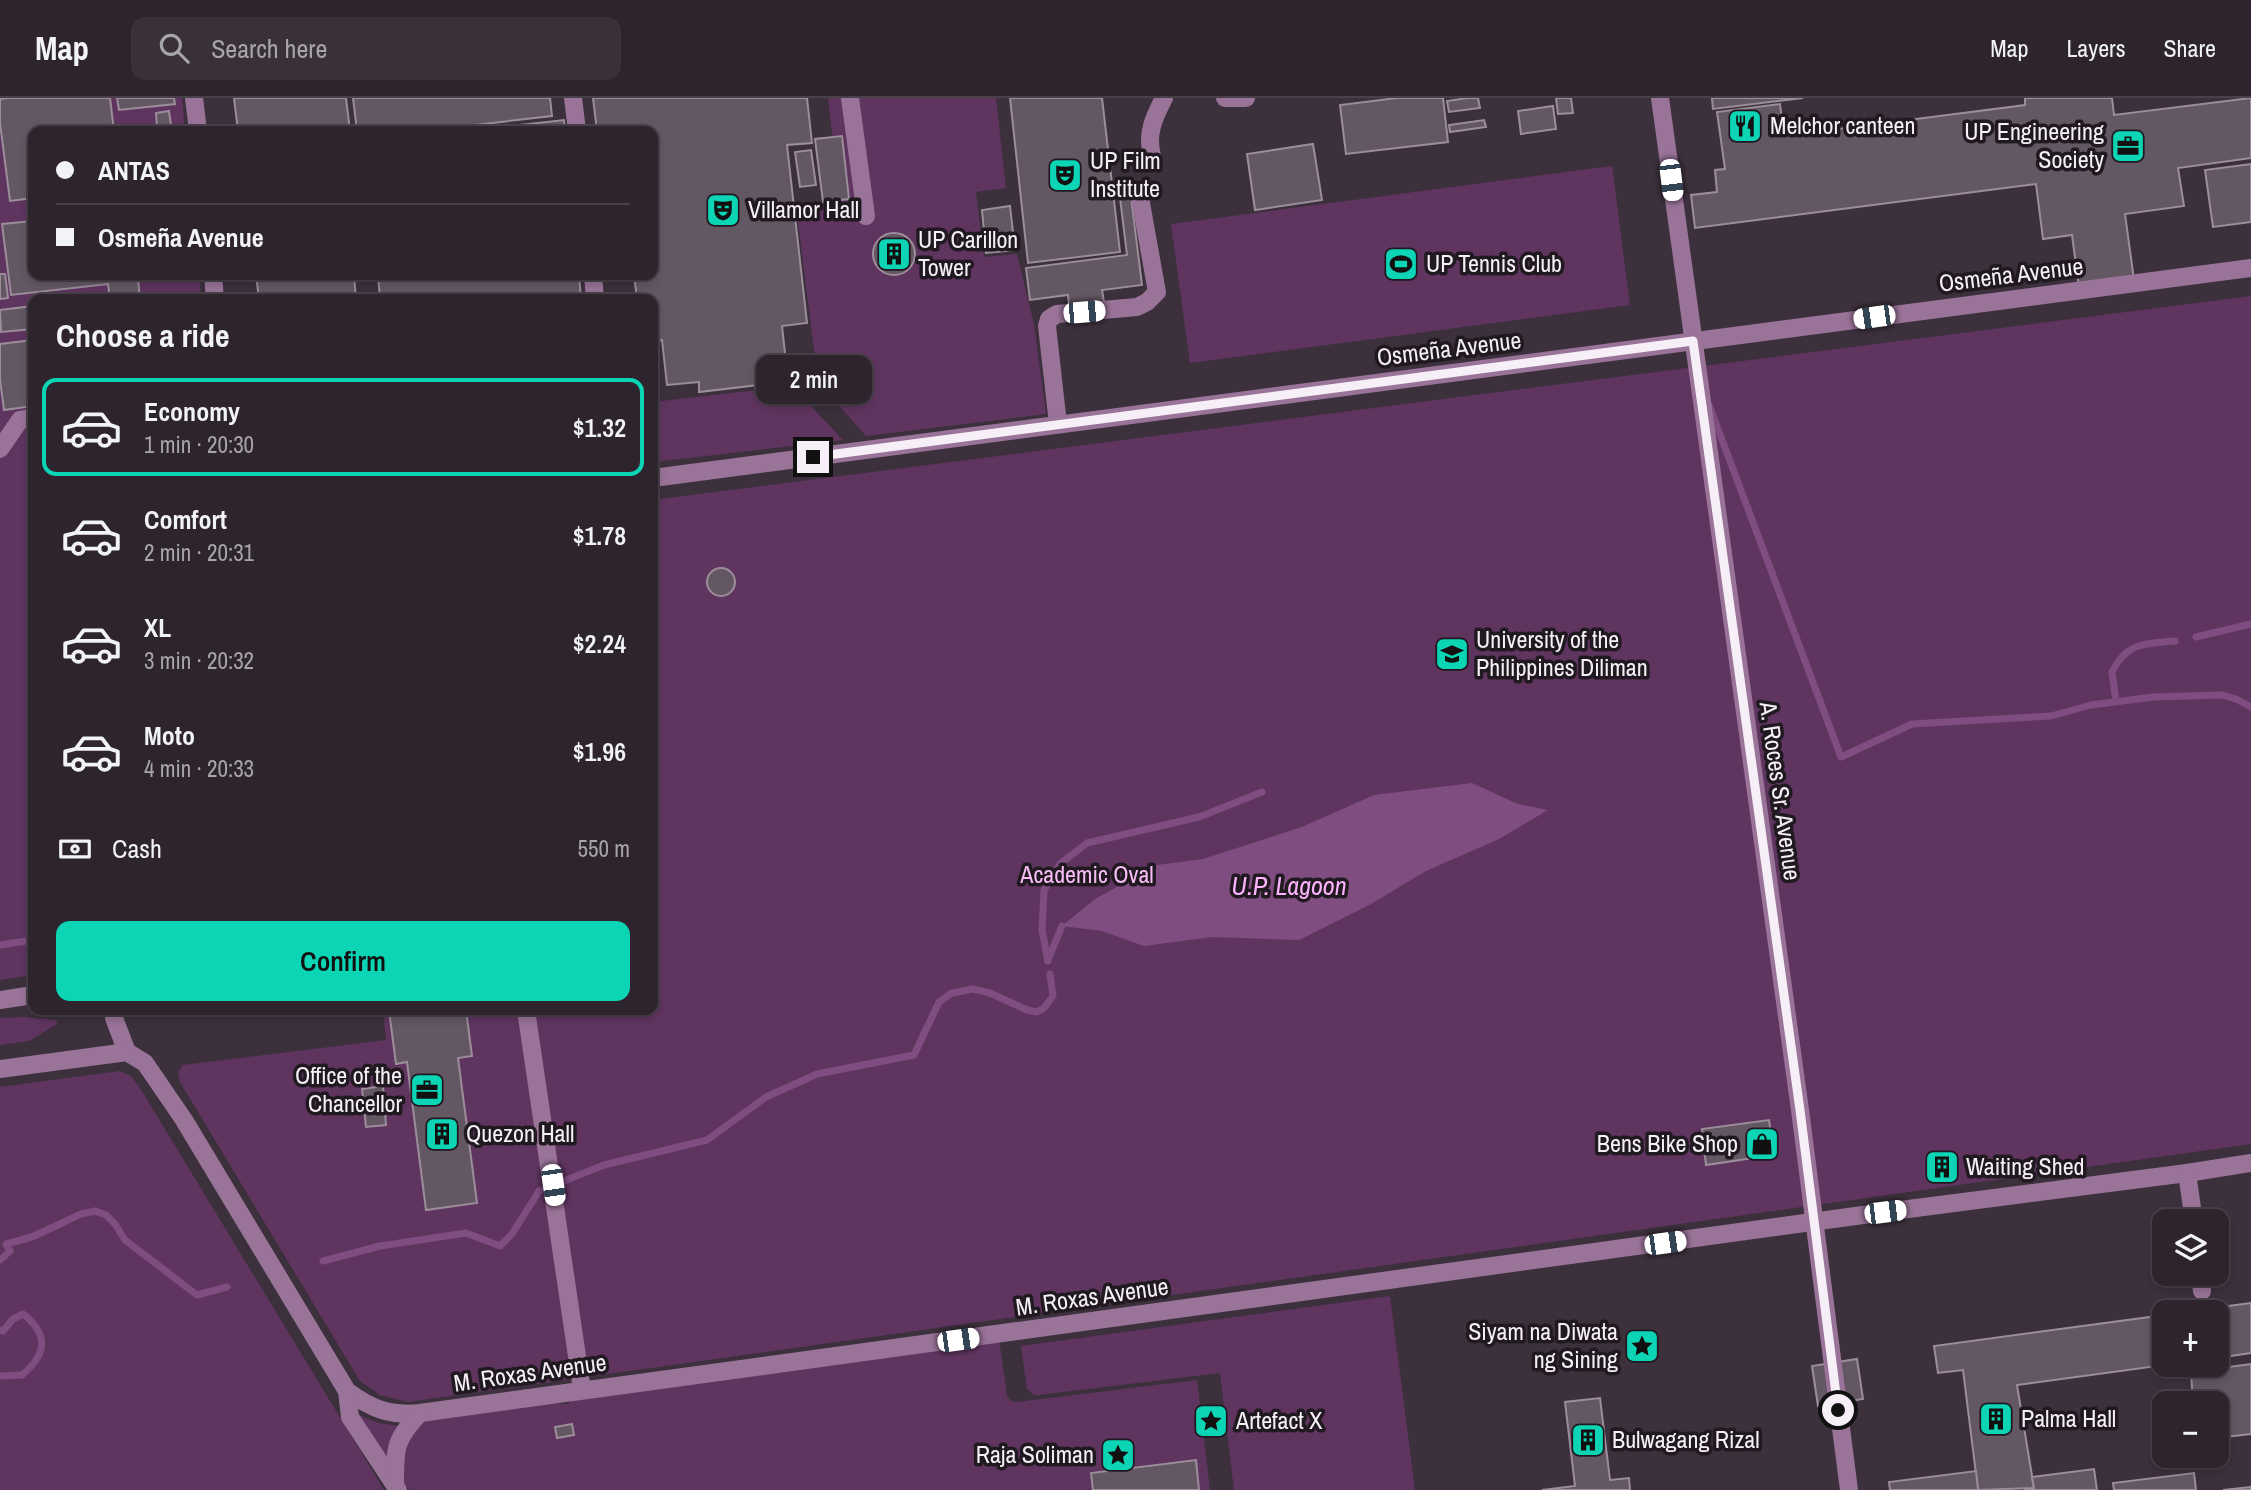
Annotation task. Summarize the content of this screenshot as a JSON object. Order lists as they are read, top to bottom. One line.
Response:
{"streets":{"street":["Osmeña Avenue","A. Roces Sr. Avenue","M. Roxas Avenue"]},"crossings":[["Osmeña Avenue","A. Roces Sr. Avenue"],["A. Roces Sr. Avenue","M. Roxas Avenue"]],"water":["U.P. Lagoon"],"parks":["Academic Oval"],"places":{"restaurant":["Melchor canteen"],"office":["UP Engineering Society","Office of the Chancellor"],"theatre":["UP Film Institute","Villamor Hall"],"building":["UP Carillon Tower","Quezon Hall","Waiting Shed","Palma Hall","Bulwagang Rizal"],"sports":["UP Tennis Club"],"school or university":["University of the Philippines Diliman"],"shop":["Bens Bike Shop"],"place":["Siyam na Diwata ng Sining","Artefact X","Raja Soliman"]},"page":{"header":"Map","search":"Search here","nav":["Map","Layers","Share"],"banner":["ANTAS","Osmeña Avenue"],"heading":"Choose a ride","bubble":"2 min","list":[{"name":"Economy","note":"1 min · 20:30","value":"$1.32"},{"name":"Comfort","note":"2 min · 20:31","value":"$1.78"},{"name":"XL","note":"3 min · 20:32","value":"$2.24"},{"name":"Moto","note":"4 min · 20:33","value":"$1.96"}],"pay":["Cash","550 m"],"buttons":"Confirm","map_buttons":["+","−"]}}
